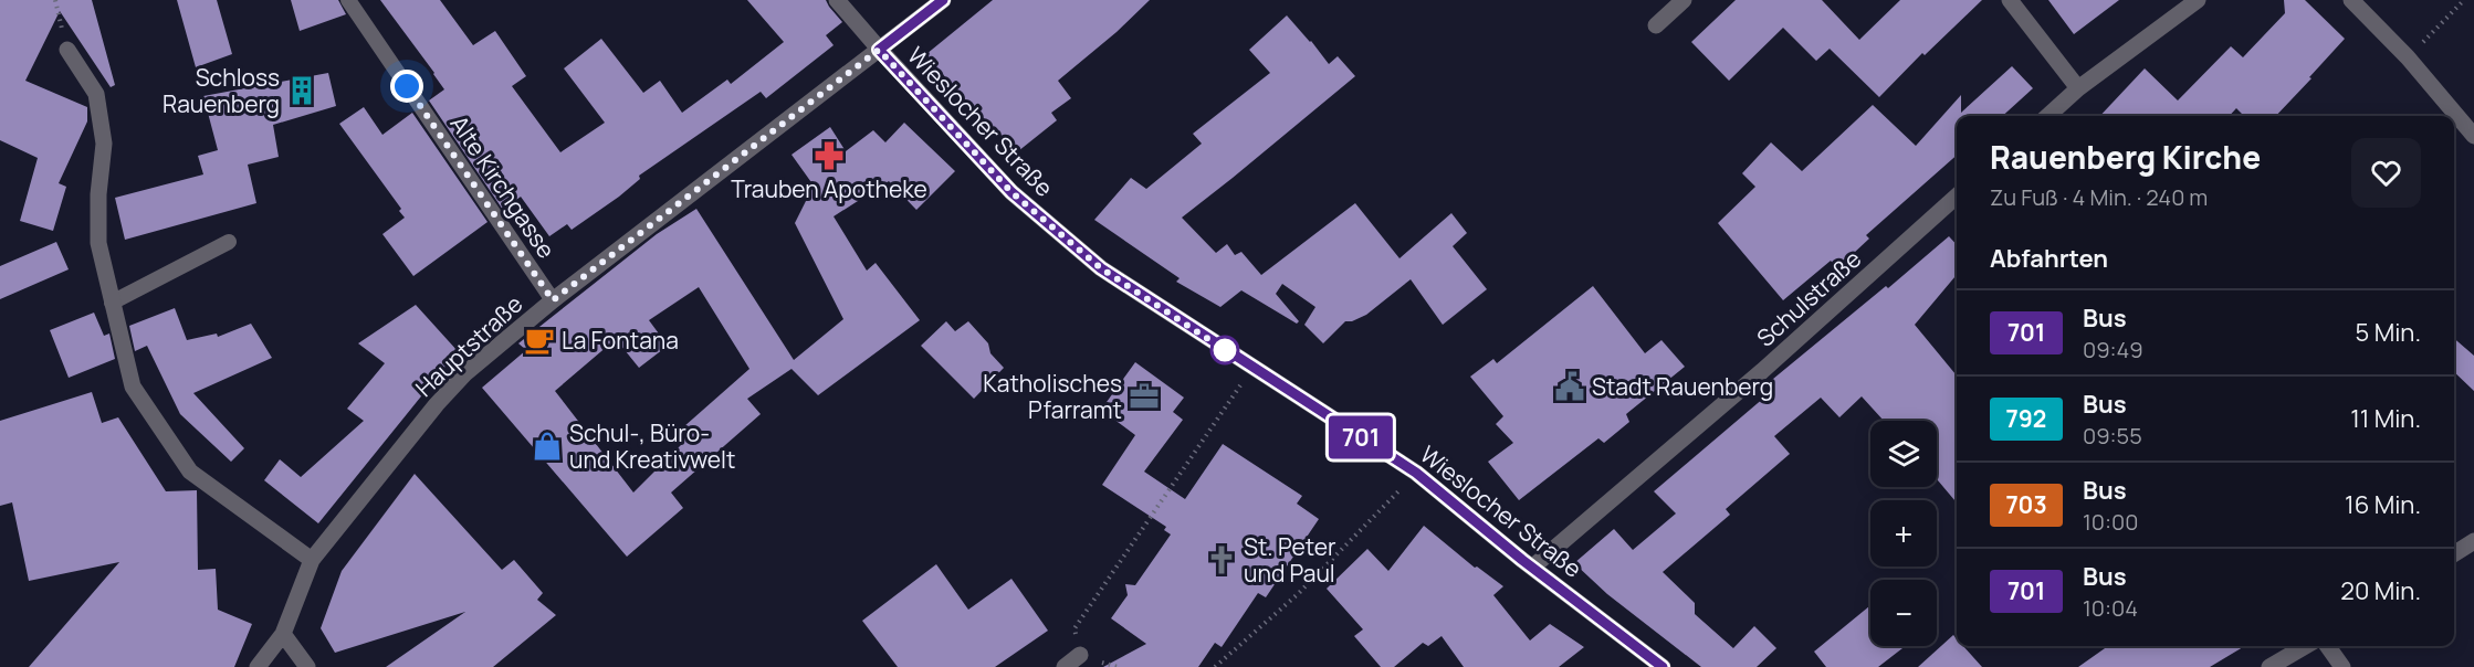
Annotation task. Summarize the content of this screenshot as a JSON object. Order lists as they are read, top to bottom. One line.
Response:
{"streets":{"street":["Wieslocher Straße","Schulstraße","Hauptstraße"],"lane":["Alte Kirchgasse"]},"crossings":[["Wieslocher Straße","Schulstraße"],["Wieslocher Straße","Hauptstraße"],["Alte Kirchgasse","Hauptstraße"]],"places":{"building":["Schloss Rauenberg"],"pharmacy":["Trauben Apotheke"],"cafe":["La Fontana"],"public building":["Stadt Rauenberg"],"office":["Katholisches Pfarramt"],"shop":["Schul-, Büro- und Kreativwelt"],"church":["St. Peter und Paul"]},"lines":["bus line 701"],"page":{"on_map":"701","heading":[["Rauenberg Kirche","Zu Fuß · 4 Min. · 240 m"],"Abfahrten"],"list":[{"mark":"701","name":"Bus","note":"09:49","value":"5 Min."},{"mark":"792","name":"Bus","note":"09:55","value":"11 Min."},{"mark":"703","name":"Bus","note":"10:00","value":"16 Min."},{"mark":"701","name":"Bus","note":"10:04","value":"20 Min."}],"map_buttons":["+","−"]}}
